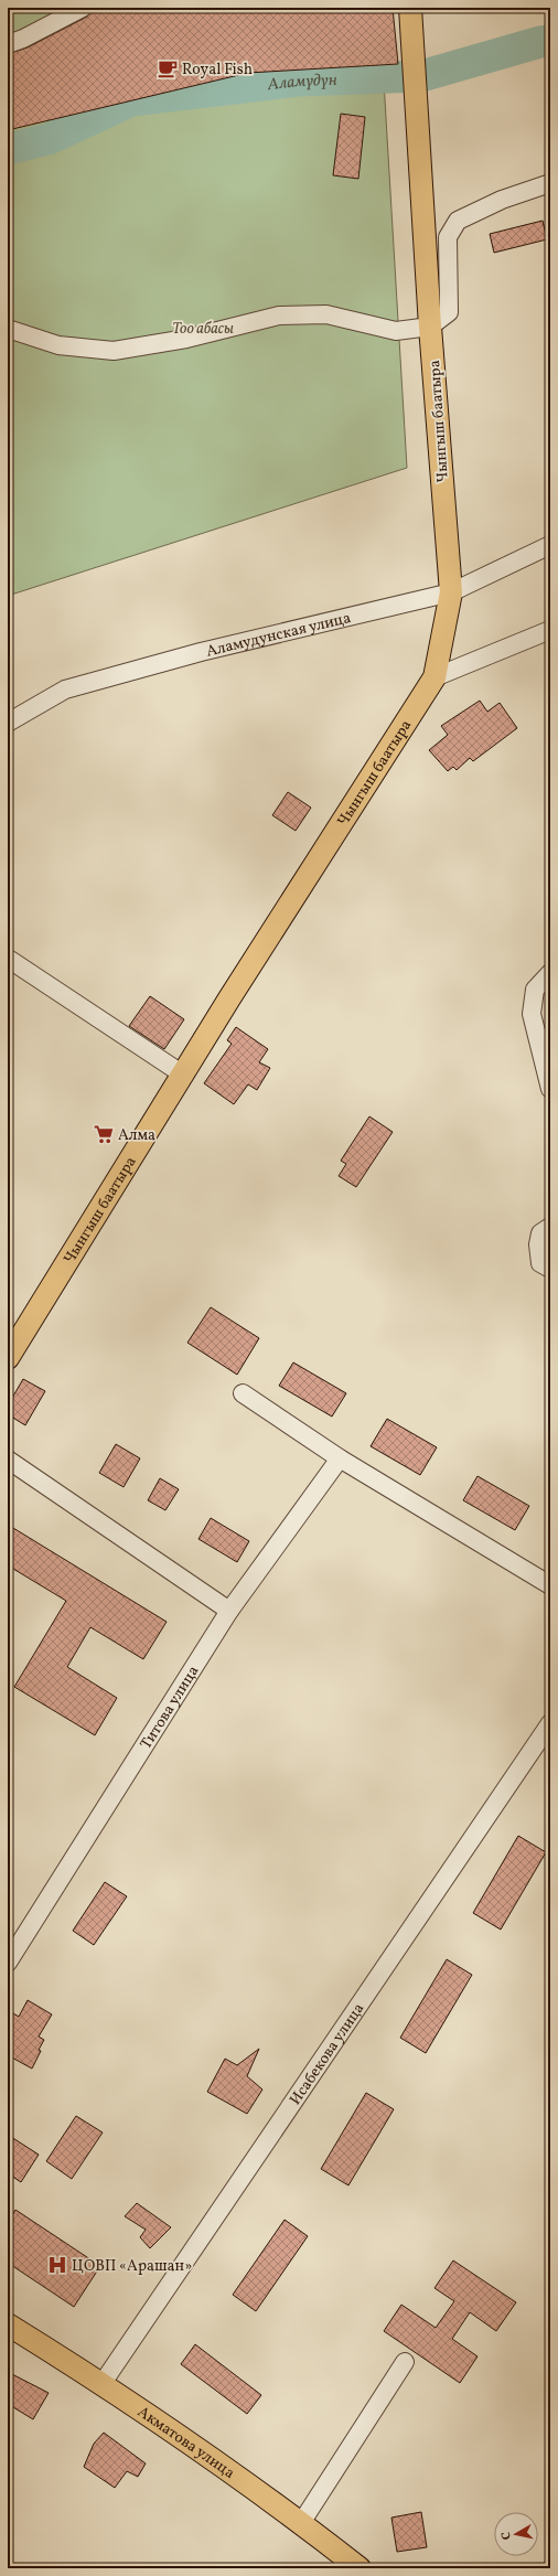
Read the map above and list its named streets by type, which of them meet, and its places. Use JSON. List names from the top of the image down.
{
  "streets": {
    "main road": ["Чынгыш баатыра", "Акматова улица"],
    "street": ["Аламудунская улица", "Титова улица", "Исабекова улица"]
  },
  "crossings": [
    ["Чынгыш баатыра", "Аламудунская улица"],
    ["Исабекова улица", "Акматова улица"]
  ],
  "water": ["Аламүдүн"],
  "parks": ["Тоо абасы"],
  "places": {
    "cafe": ["Royal Fish"],
    "supermarket": ["Алма"],
    "hospital": ["ЦОВП «Арашан»"]
  },
  "north": "left"
}
